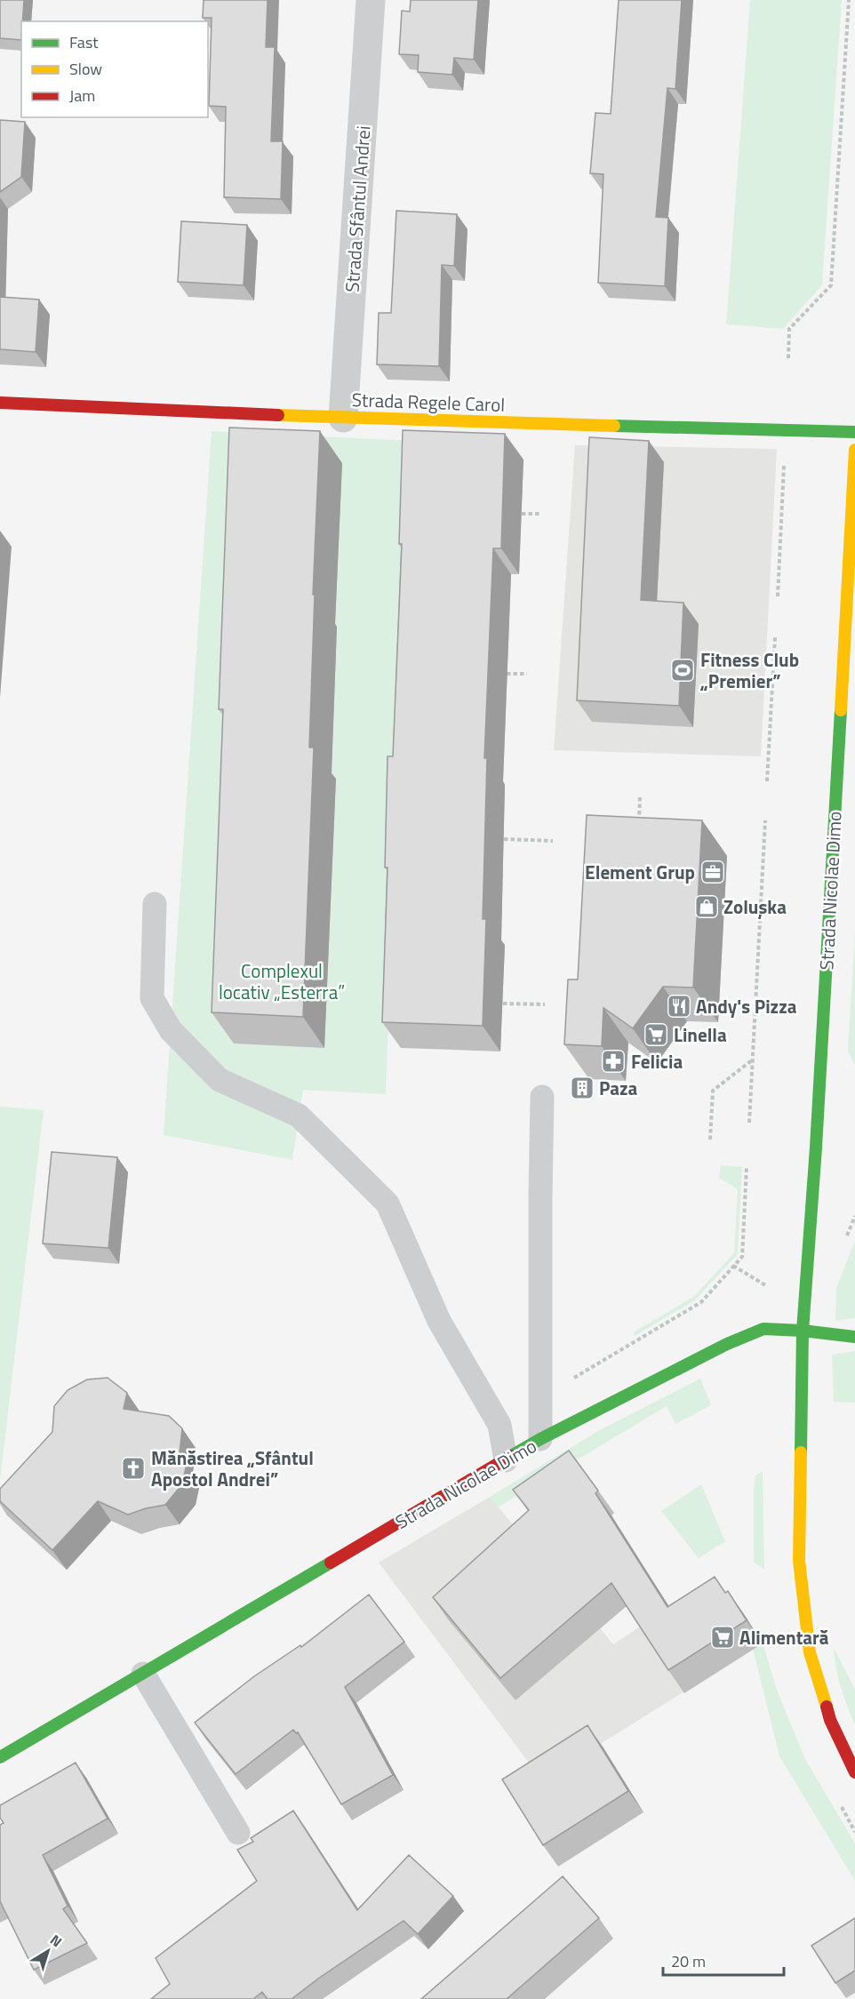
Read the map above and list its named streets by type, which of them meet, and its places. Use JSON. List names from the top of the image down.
{
  "streets": {
    "street": ["Strada Sfântul Andrei", "Strada Regele Carol", "Strada Nicolae Dimo"]
  },
  "crossings": [
    ["Strada Sfântul Andrei", "Strada Regele Carol"]
  ],
  "parks": ["Complexul locativ „Esterra”"],
  "places": {
    "sports": ["Fitness Club „Premier”"],
    "office": ["Element Grup"],
    "shop": ["Zolușka"],
    "restaurant": ["Andy's Pizza"],
    "supermarket": ["Linella", "Alimentară"],
    "pharmacy": ["Felicia"],
    "building": ["Paza"],
    "church": ["Mănăstirea „Sfântul Apostol Andrei”"]
  },
  "legend": ["Fast", "Slow", "Jam"],
  "scale_bar": "20 m",
  "north": "top right"
}
